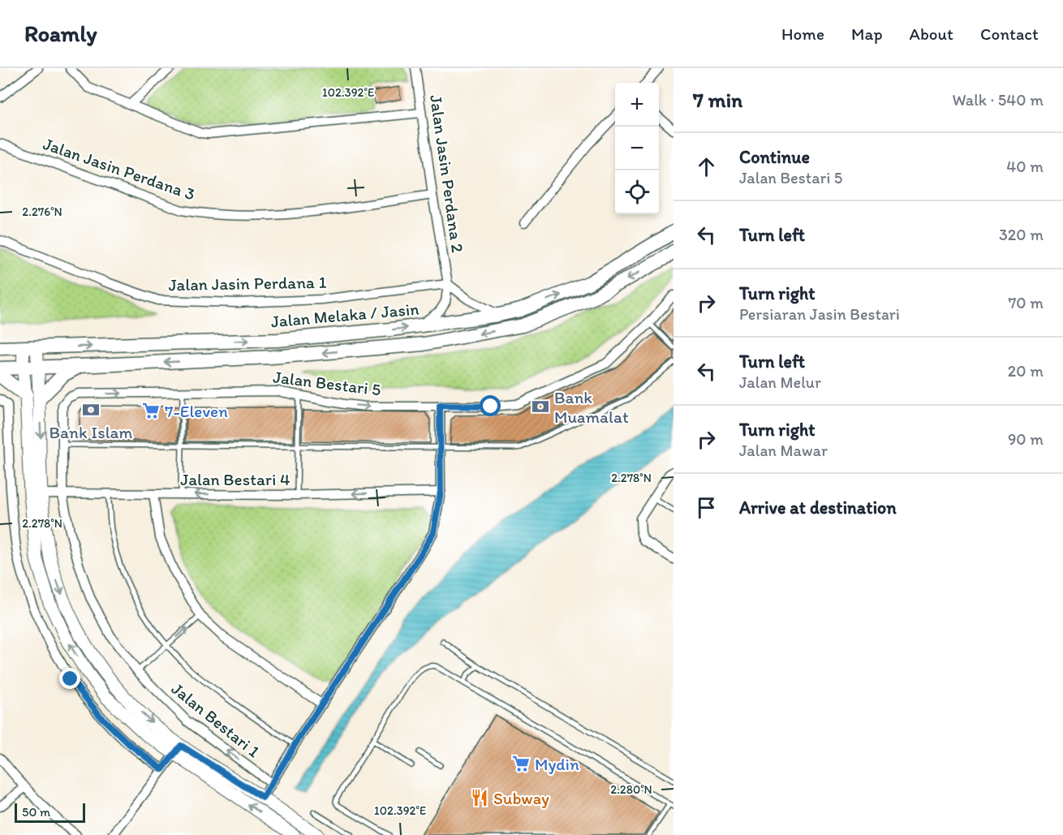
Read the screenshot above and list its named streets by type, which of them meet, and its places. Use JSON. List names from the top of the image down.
{
  "streets": {
    "main road": ["Jalan Melaka / Jasin"],
    "street": [
      "Jalan Jasin Perdana 3",
      "Jalan Jasin Perdana 2",
      "Jalan Jasin Perdana 1",
      "Jalan Bestari 5",
      "Jalan Bestari 4",
      "Jalan Bestari 1"
    ]
  },
  "crossings": [
    ["Jalan Jasin Perdana 3", "Jalan Jasin Perdana 2"],
    ["Jalan Jasin Perdana 2", "Jalan Jasin Perdana 1"],
    ["Jalan Bestari 5", "Jalan Bestari 4"],
    ["Jalan Bestari 5", "Jalan Bestari 1"],
    ["Jalan Bestari 4", "Jalan Bestari 1"]
  ],
  "one_way": ["Jalan Bestari 5", "Jalan Bestari 4"],
  "places": {
    "bank": ["Bank Muamalat", "Bank Islam"],
    "supermarket": ["7-Eleven", "Mydin"],
    "restaurant": ["Subway"]
  },
  "scale_bar": "50 m",
  "page": {
    "header": "Roamly",
    "nav": [
      "Home",
      "Map",
      "About",
      "Contact"
    ],
    "heading": ["7 min", "Walk · 540 m"],
    "map_buttons": ["+", "−"],
    "list": [
      ["Continue", "Jalan Bestari 5", "40 m"],
      ["Turn left", "320 m"],
      ["Turn right", "Persiaran Jasin Bestari", "70 m"],
      ["Turn left", "Jalan Melur", "20 m"],
      ["Turn right", "Jalan Mawar", "90 m"],
      "Arrive at destination"
    ],
    "scale": "50 m"
  },
  "coordinates": [
    "102.392°E",
    "2.276°N",
    "2.278°N",
    "2.280°N"
  ]
}
